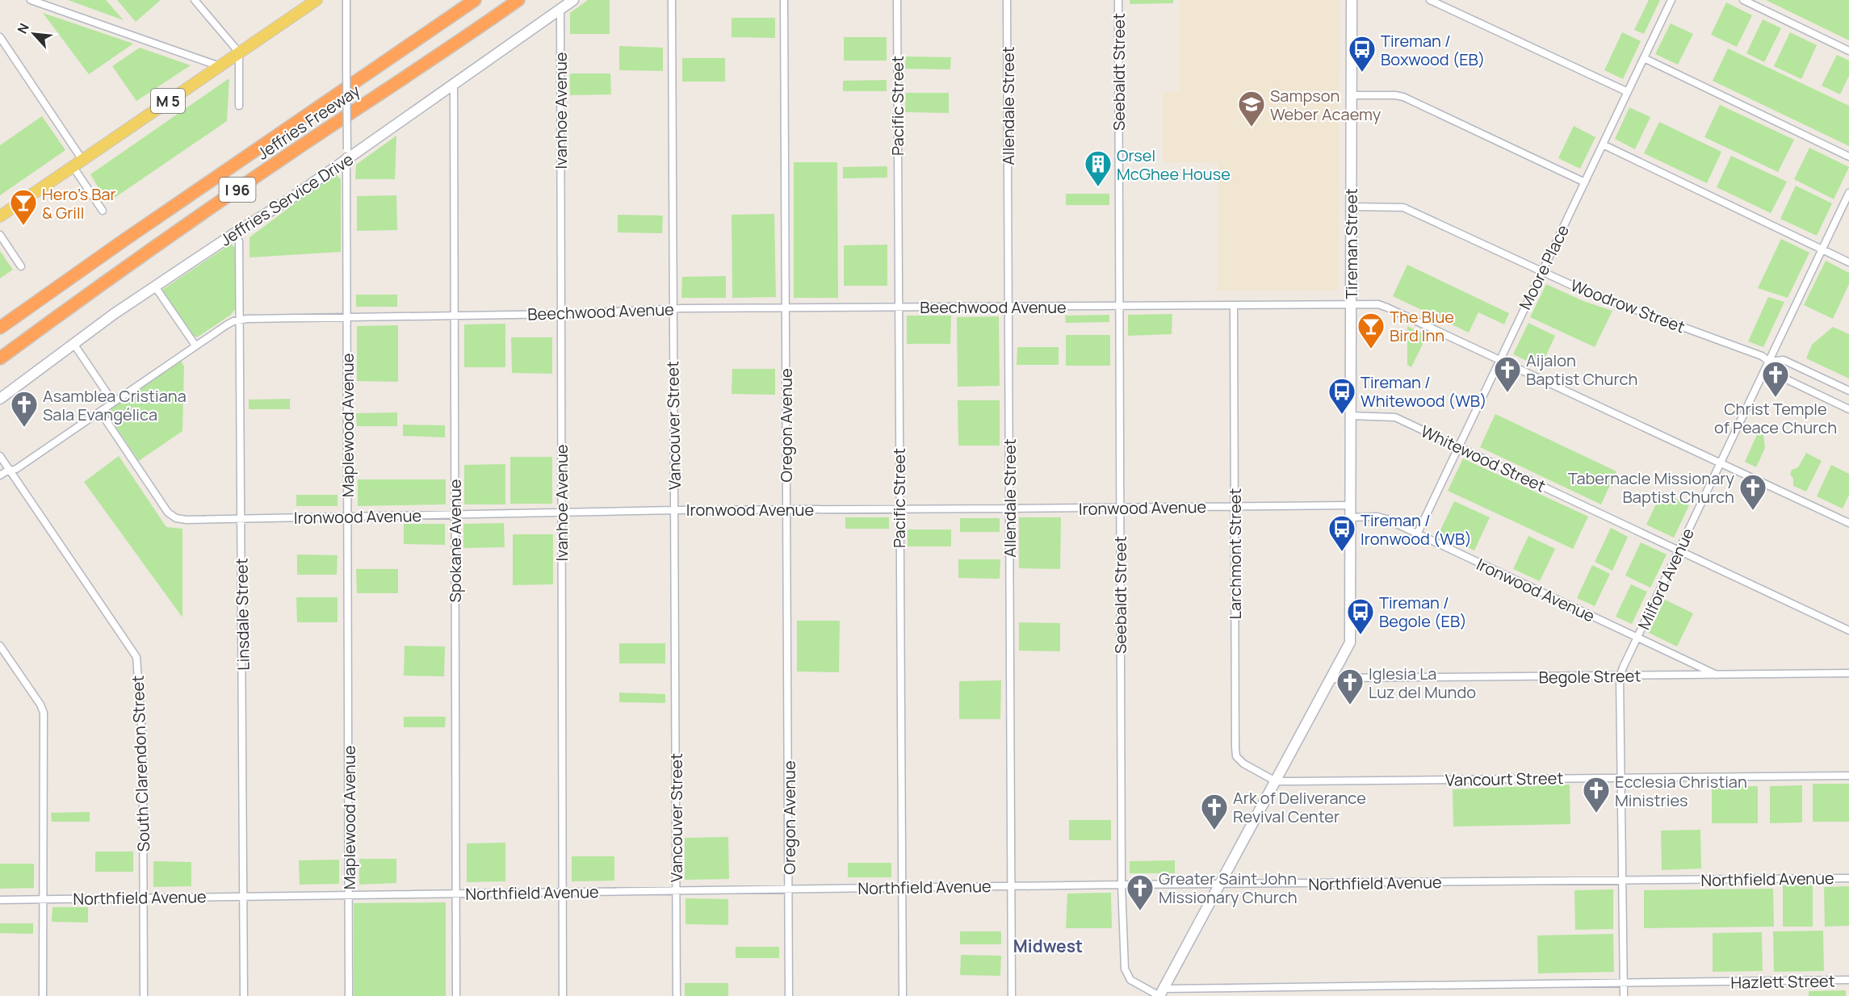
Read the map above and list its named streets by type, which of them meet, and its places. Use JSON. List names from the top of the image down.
{
  "streets": {
    "highway": ["Jeffries Freeway", "I 96"],
    "main road": ["M 5"],
    "street": [
      "Seebaldt Street",
      "Pacific Street",
      "Allendale Street",
      "Ivanhoe Avenue",
      "Jeffries Service Drive",
      "Tireman Street",
      "Moore Place",
      "Woodrow Street",
      "Beechwood Avenue",
      "Maplewood Avenue",
      "Vancouver Street",
      "Oregon Avenue",
      "Whitewood Street",
      "Ironwood Avenue",
      "Spokane Avenue",
      "Larchmont Street",
      "Milford Avenue",
      "Linsdale Street",
      "Begole Street",
      "South Clarendon Street",
      "Vancourt Street",
      "Northfield Avenue",
      "Hazlett Street"
    ]
  },
  "crossings": [
    ["Seebaldt Street", "Tireman Street"],
    ["Seebaldt Street", "Beechwood Avenue"],
    ["Seebaldt Street", "Ironwood Avenue"],
    ["Seebaldt Street", "Northfield Avenue"],
    ["Seebaldt Street", "Hazlett Street"],
    ["Pacific Street", "Beechwood Avenue"],
    ["Pacific Street", "Ironwood Avenue"],
    ["Pacific Street", "Northfield Avenue"],
    ["Allendale Street", "Beechwood Avenue"],
    ["Allendale Street", "Ironwood Avenue"],
    ["Allendale Street", "Northfield Avenue"],
    ["Ivanhoe Avenue", "Jeffries Service Drive"],
    ["Ivanhoe Avenue", "Beechwood Avenue"],
    ["Ivanhoe Avenue", "Ironwood Avenue"],
    ["Ivanhoe Avenue", "Northfield Avenue"],
    ["Jeffries Service Drive", "Maplewood Avenue"],
    ["Jeffries Service Drive", "Spokane Avenue"],
    ["Jeffries Service Drive", "Linsdale Street"],
    ["Tireman Street", "Woodrow Street"],
    ["Tireman Street", "Beechwood Avenue"],
    ["Tireman Street", "Whitewood Street"],
    ["Tireman Street", "Ironwood Avenue"],
    ["Tireman Street", "Larchmont Street"],
    ["Tireman Street", "Begole Street"],
    ["Tireman Street", "Vancourt Street"],
    ["Tireman Street", "Northfield Avenue"],
    ["Tireman Street", "Hazlett Street"],
    ["Moore Place", "Woodrow Street"],
    ["Moore Place", "Beechwood Avenue"],
    ["Moore Place", "Whitewood Street"],
    ["Moore Place", "Ironwood Avenue"],
    ["Woodrow Street", "Milford Avenue"],
    ["Beechwood Avenue", "Maplewood Avenue"],
    ["Beechwood Avenue", "Vancouver Street"],
    ["Beechwood Avenue", "Oregon Avenue"],
    ["Beechwood Avenue", "Ironwood Avenue"],
    ["Beechwood Avenue", "Spokane Avenue"],
    ["Beechwood Avenue", "Larchmont Street"],
    ["Beechwood Avenue", "Milford Avenue"],
    ["Beechwood Avenue", "Linsdale Street"],
    ["Maplewood Avenue", "Ironwood Avenue"],
    ["Maplewood Avenue", "Northfield Avenue"],
    ["Vancouver Street", "Ironwood Avenue"],
    ["Vancouver Street", "Northfield Avenue"],
    ["Oregon Avenue", "Ironwood Avenue"],
    ["Oregon Avenue", "Northfield Avenue"],
    ["Whitewood Street", "Milford Avenue"],
    ["Ironwood Avenue", "Spokane Avenue"],
    ["Ironwood Avenue", "Larchmont Street"],
    ["Ironwood Avenue", "Milford Avenue"],
    ["Ironwood Avenue", "Linsdale Street"],
    ["Ironwood Avenue", "Begole Street"],
    ["Spokane Avenue", "Northfield Avenue"],
    ["Larchmont Street", "Vancourt Street"],
    ["Milford Avenue", "Begole Street"],
    ["Milford Avenue", "Vancourt Street"],
    ["Milford Avenue", "Northfield Avenue"],
    ["Milford Avenue", "Hazlett Street"],
    ["Linsdale Street", "Northfield Avenue"],
    ["South Clarendon Street", "Northfield Avenue"]
  ],
  "districts": ["Midwest"],
  "places": {
    "bus stop": [
      "Tireman / Boxwood (EB)",
      "Tireman / Whitewood (WB)",
      "Tireman / Ironwood (WB)",
      "Tireman / Begole (EB)"
    ],
    "school or university": ["Sampson Weber Acaemy"],
    "building": ["Orsel McGhee House"],
    "bar": ["Hero's Bar & Grill", "The Blue Bird Inn"],
    "church": [
      "Aijalon Baptist Church",
      "Christ Temple of Peace Church",
      "Asamblea Cristiana Sala Evangélica",
      "Tabernacle Missionary Baptist Church",
      "Iglesia La Luz del Mundo",
      "Ecclesia Christian Ministries",
      "Ark of Deliverance Revival Center",
      "Greater Saint John Missionary Church"
    ]
  },
  "north": "top left"
}
